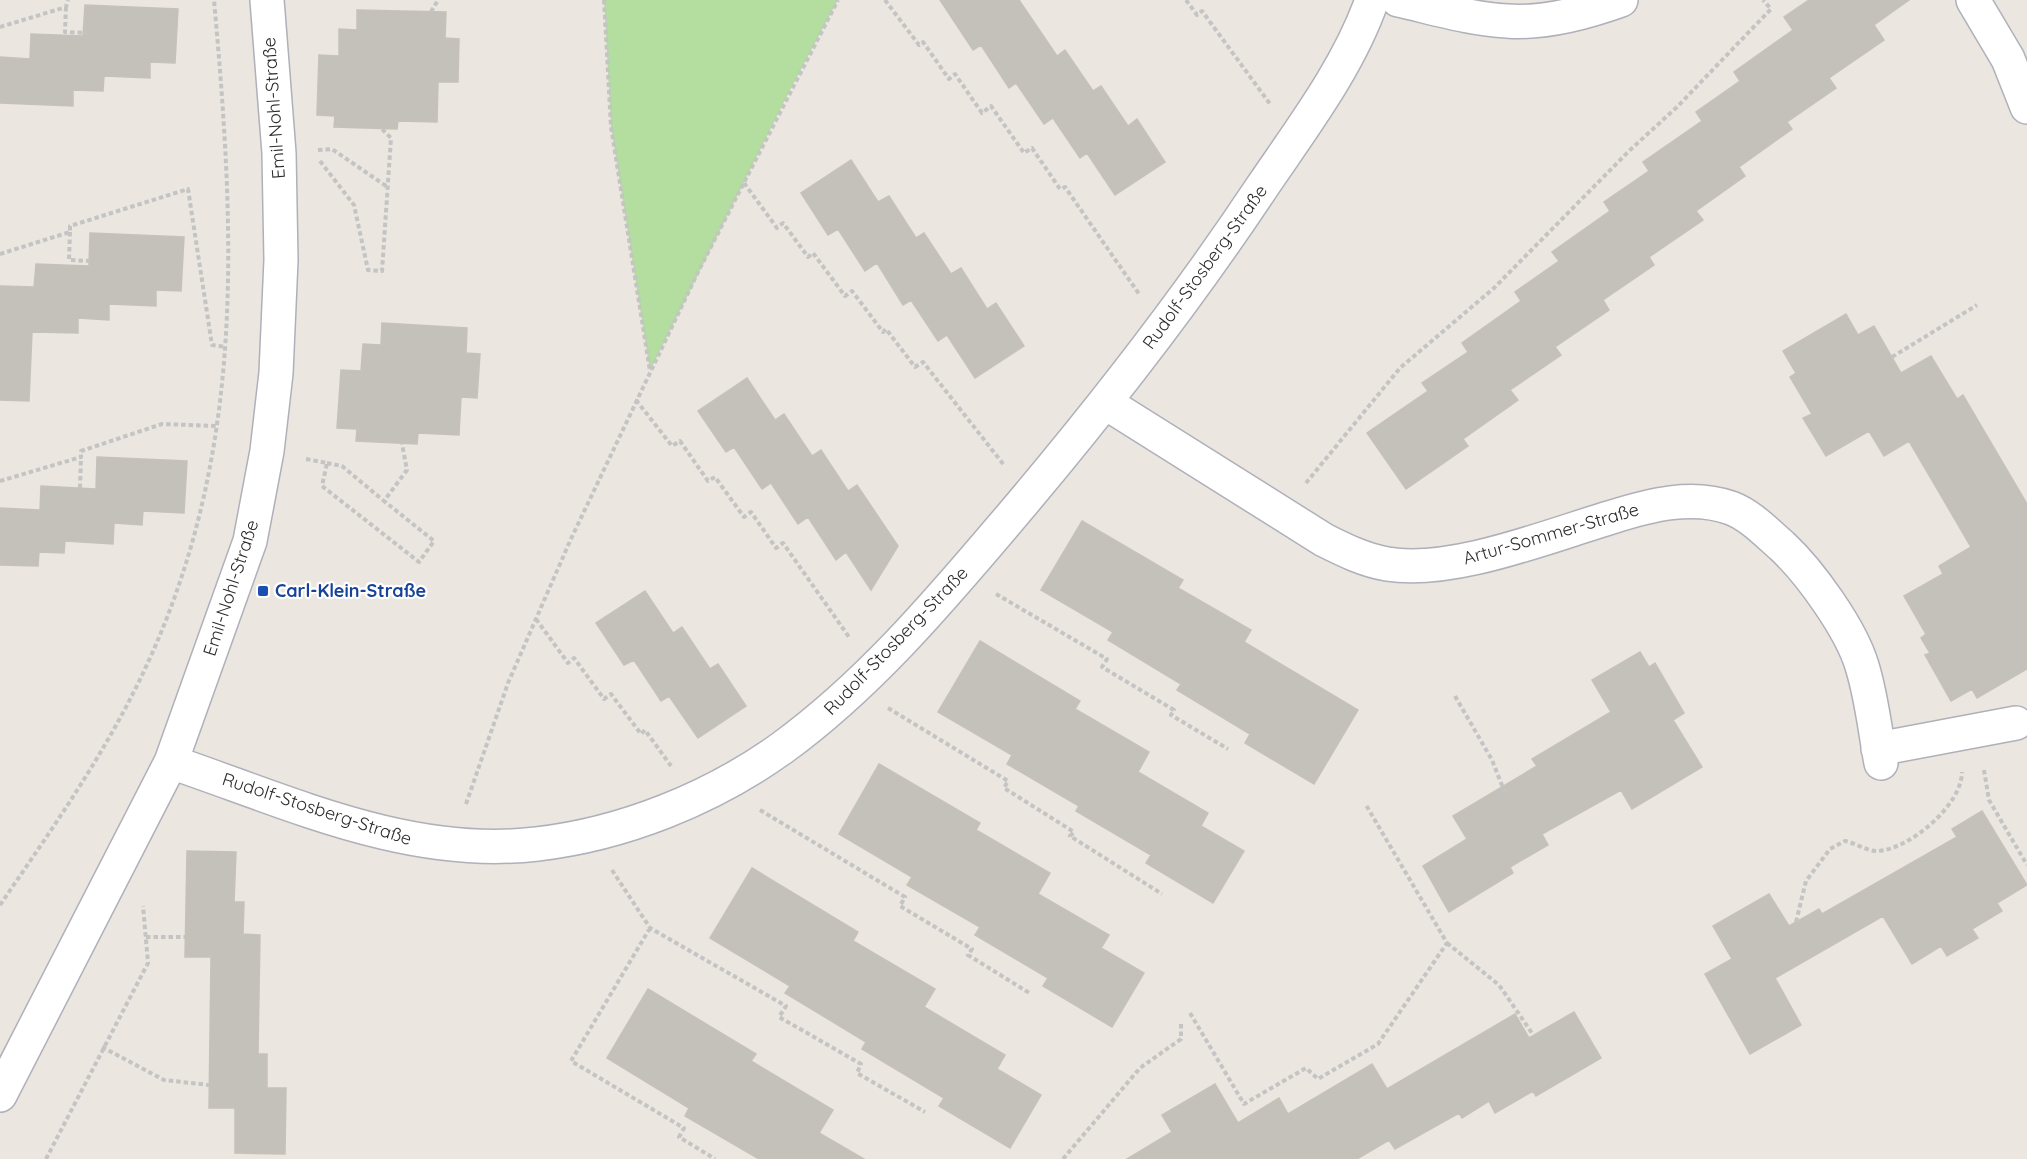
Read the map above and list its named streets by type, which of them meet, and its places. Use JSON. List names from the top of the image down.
{
  "streets": {
    "street": ["Emil-Nohl-Straße", "Rudolf-Stosberg-Straße", "Artur-Sommer-Straße"]
  },
  "crossings": [
    ["Emil-Nohl-Straße", "Rudolf-Stosberg-Straße"],
    ["Rudolf-Stosberg-Straße", "Artur-Sommer-Straße"]
  ],
  "places": {
    "transit": ["Carl-Klein-Straße"]
  }
}
